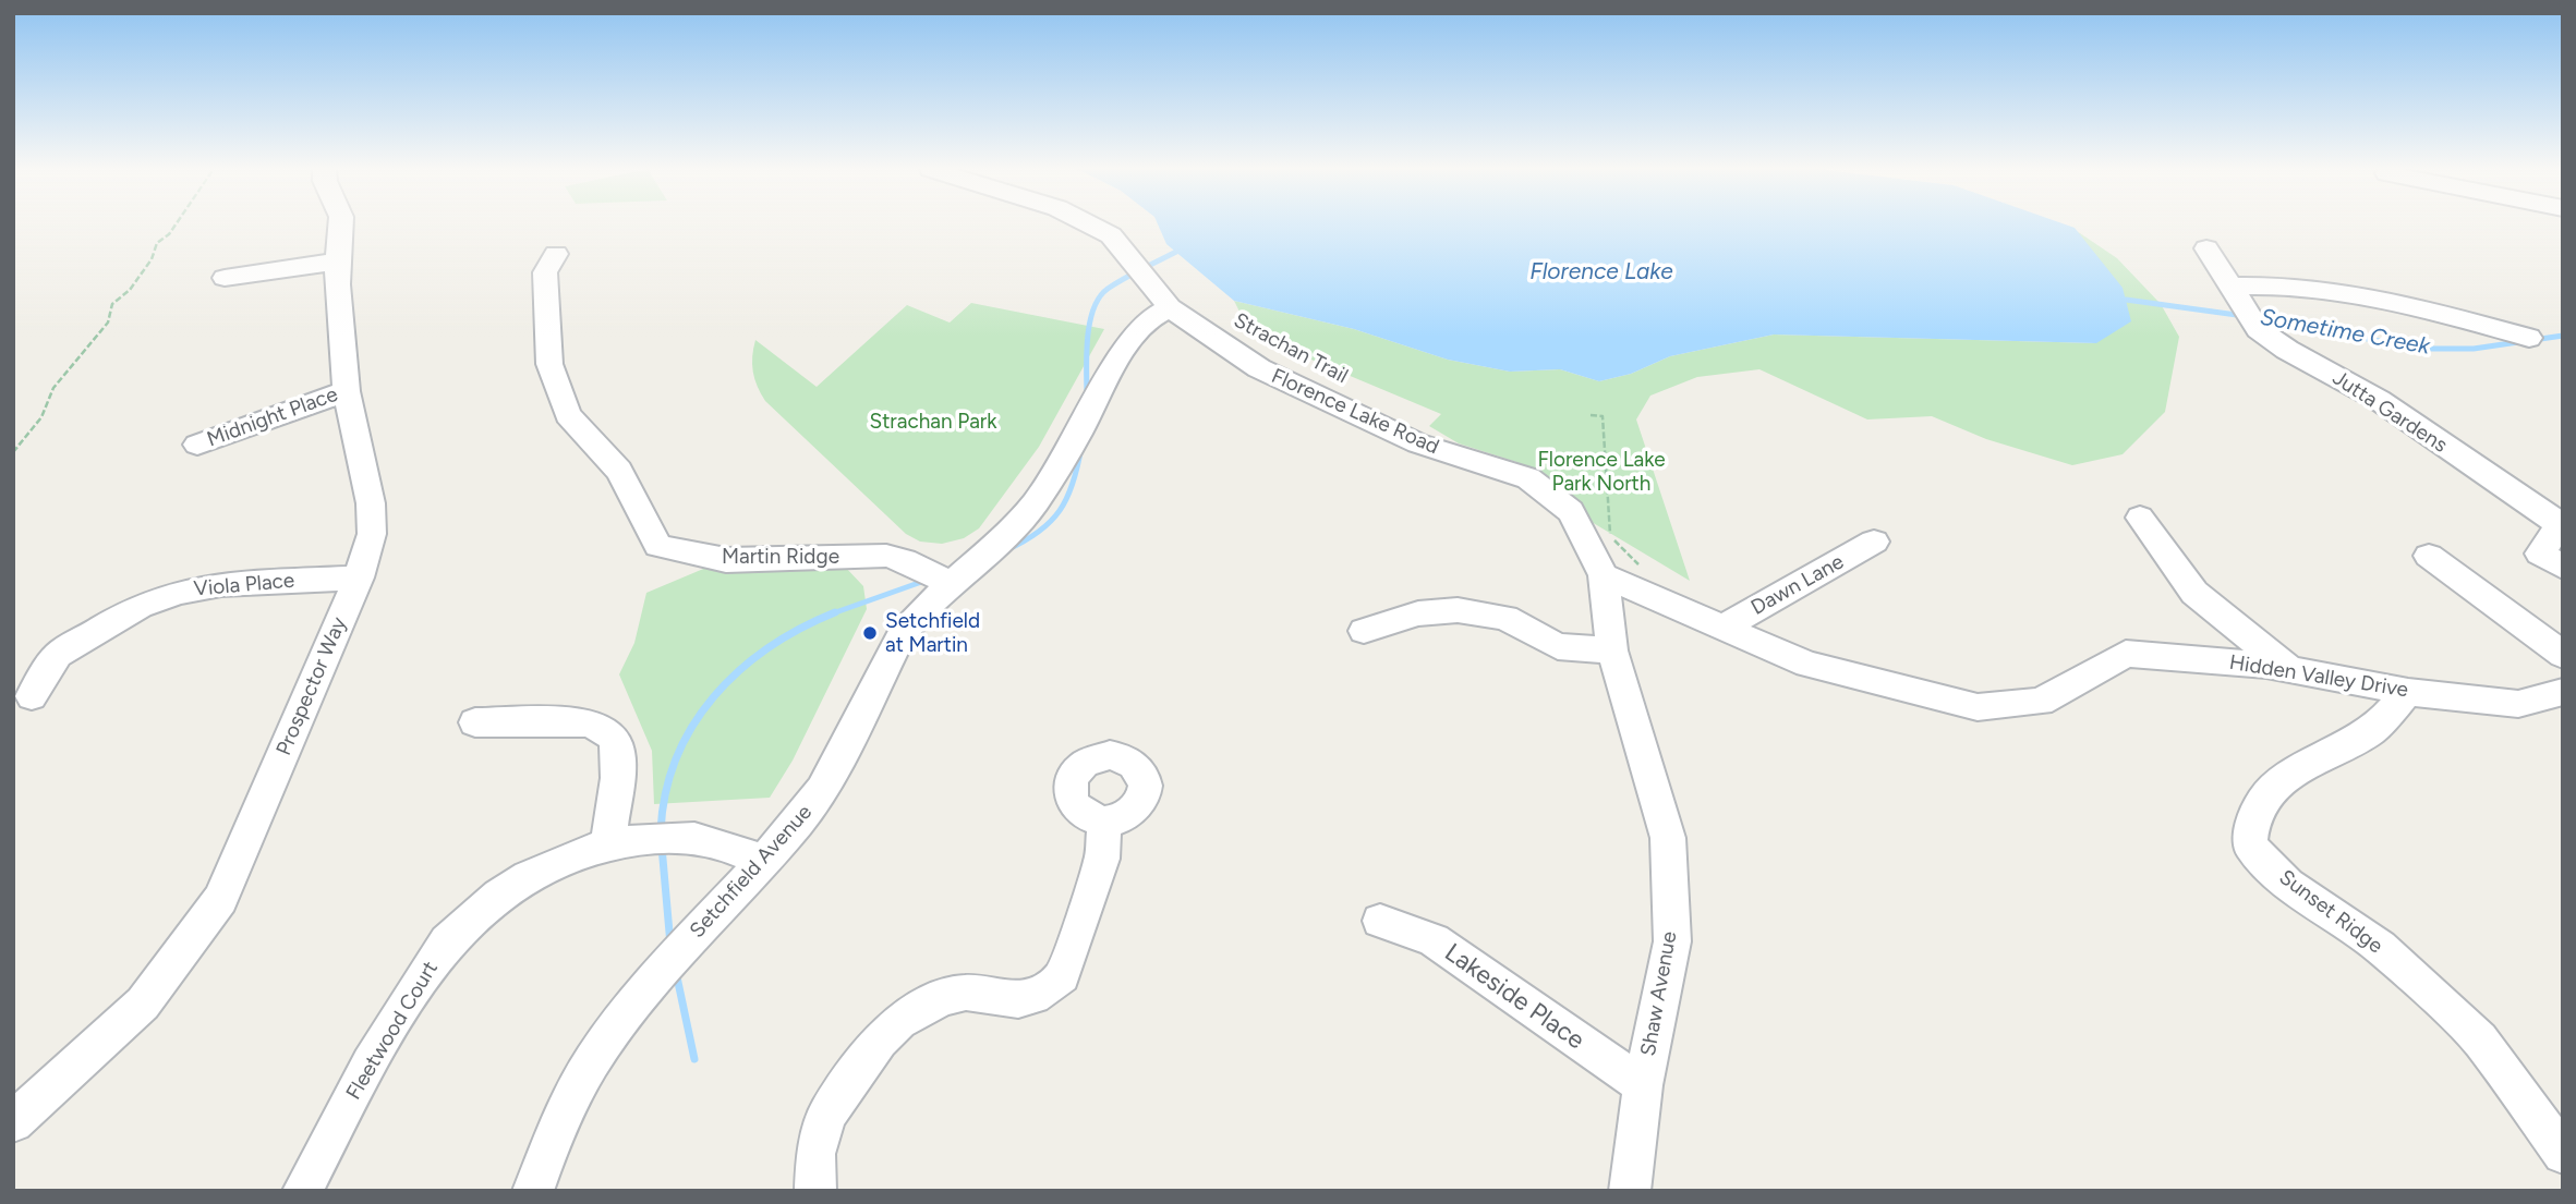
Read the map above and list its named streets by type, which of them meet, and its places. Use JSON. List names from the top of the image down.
{
  "streets": {
    "street": [
      "Florence Lake Road",
      "Jutta Gardens",
      "Midnight Place",
      "Martin Ridge",
      "Viola Place",
      "Dawn Lane",
      "Hidden Valley Drive",
      "Prospector Way",
      "Setchfield Avenue",
      "Sunset Ridge",
      "Shaw Avenue",
      "Lakeside Place",
      "Fleetwood Court"
    ]
  },
  "crossings": [
    ["Florence Lake Road", "Setchfield Avenue"],
    ["Florence Lake Road", "Shaw Avenue"],
    ["Midnight Place", "Prospector Way"],
    ["Martin Ridge", "Setchfield Avenue"],
    ["Viola Place", "Prospector Way"],
    ["Dawn Lane", "Hidden Valley Drive"],
    ["Hidden Valley Drive", "Sunset Ridge"],
    ["Setchfield Avenue", "Fleetwood Court"],
    ["Shaw Avenue", "Lakeside Place"]
  ],
  "water": ["Florence Lake", "Sometime Creek"],
  "parks": ["Strachan Park", "Florence Lake Park North"],
  "places": ["Setchfield at Martin"]
}
